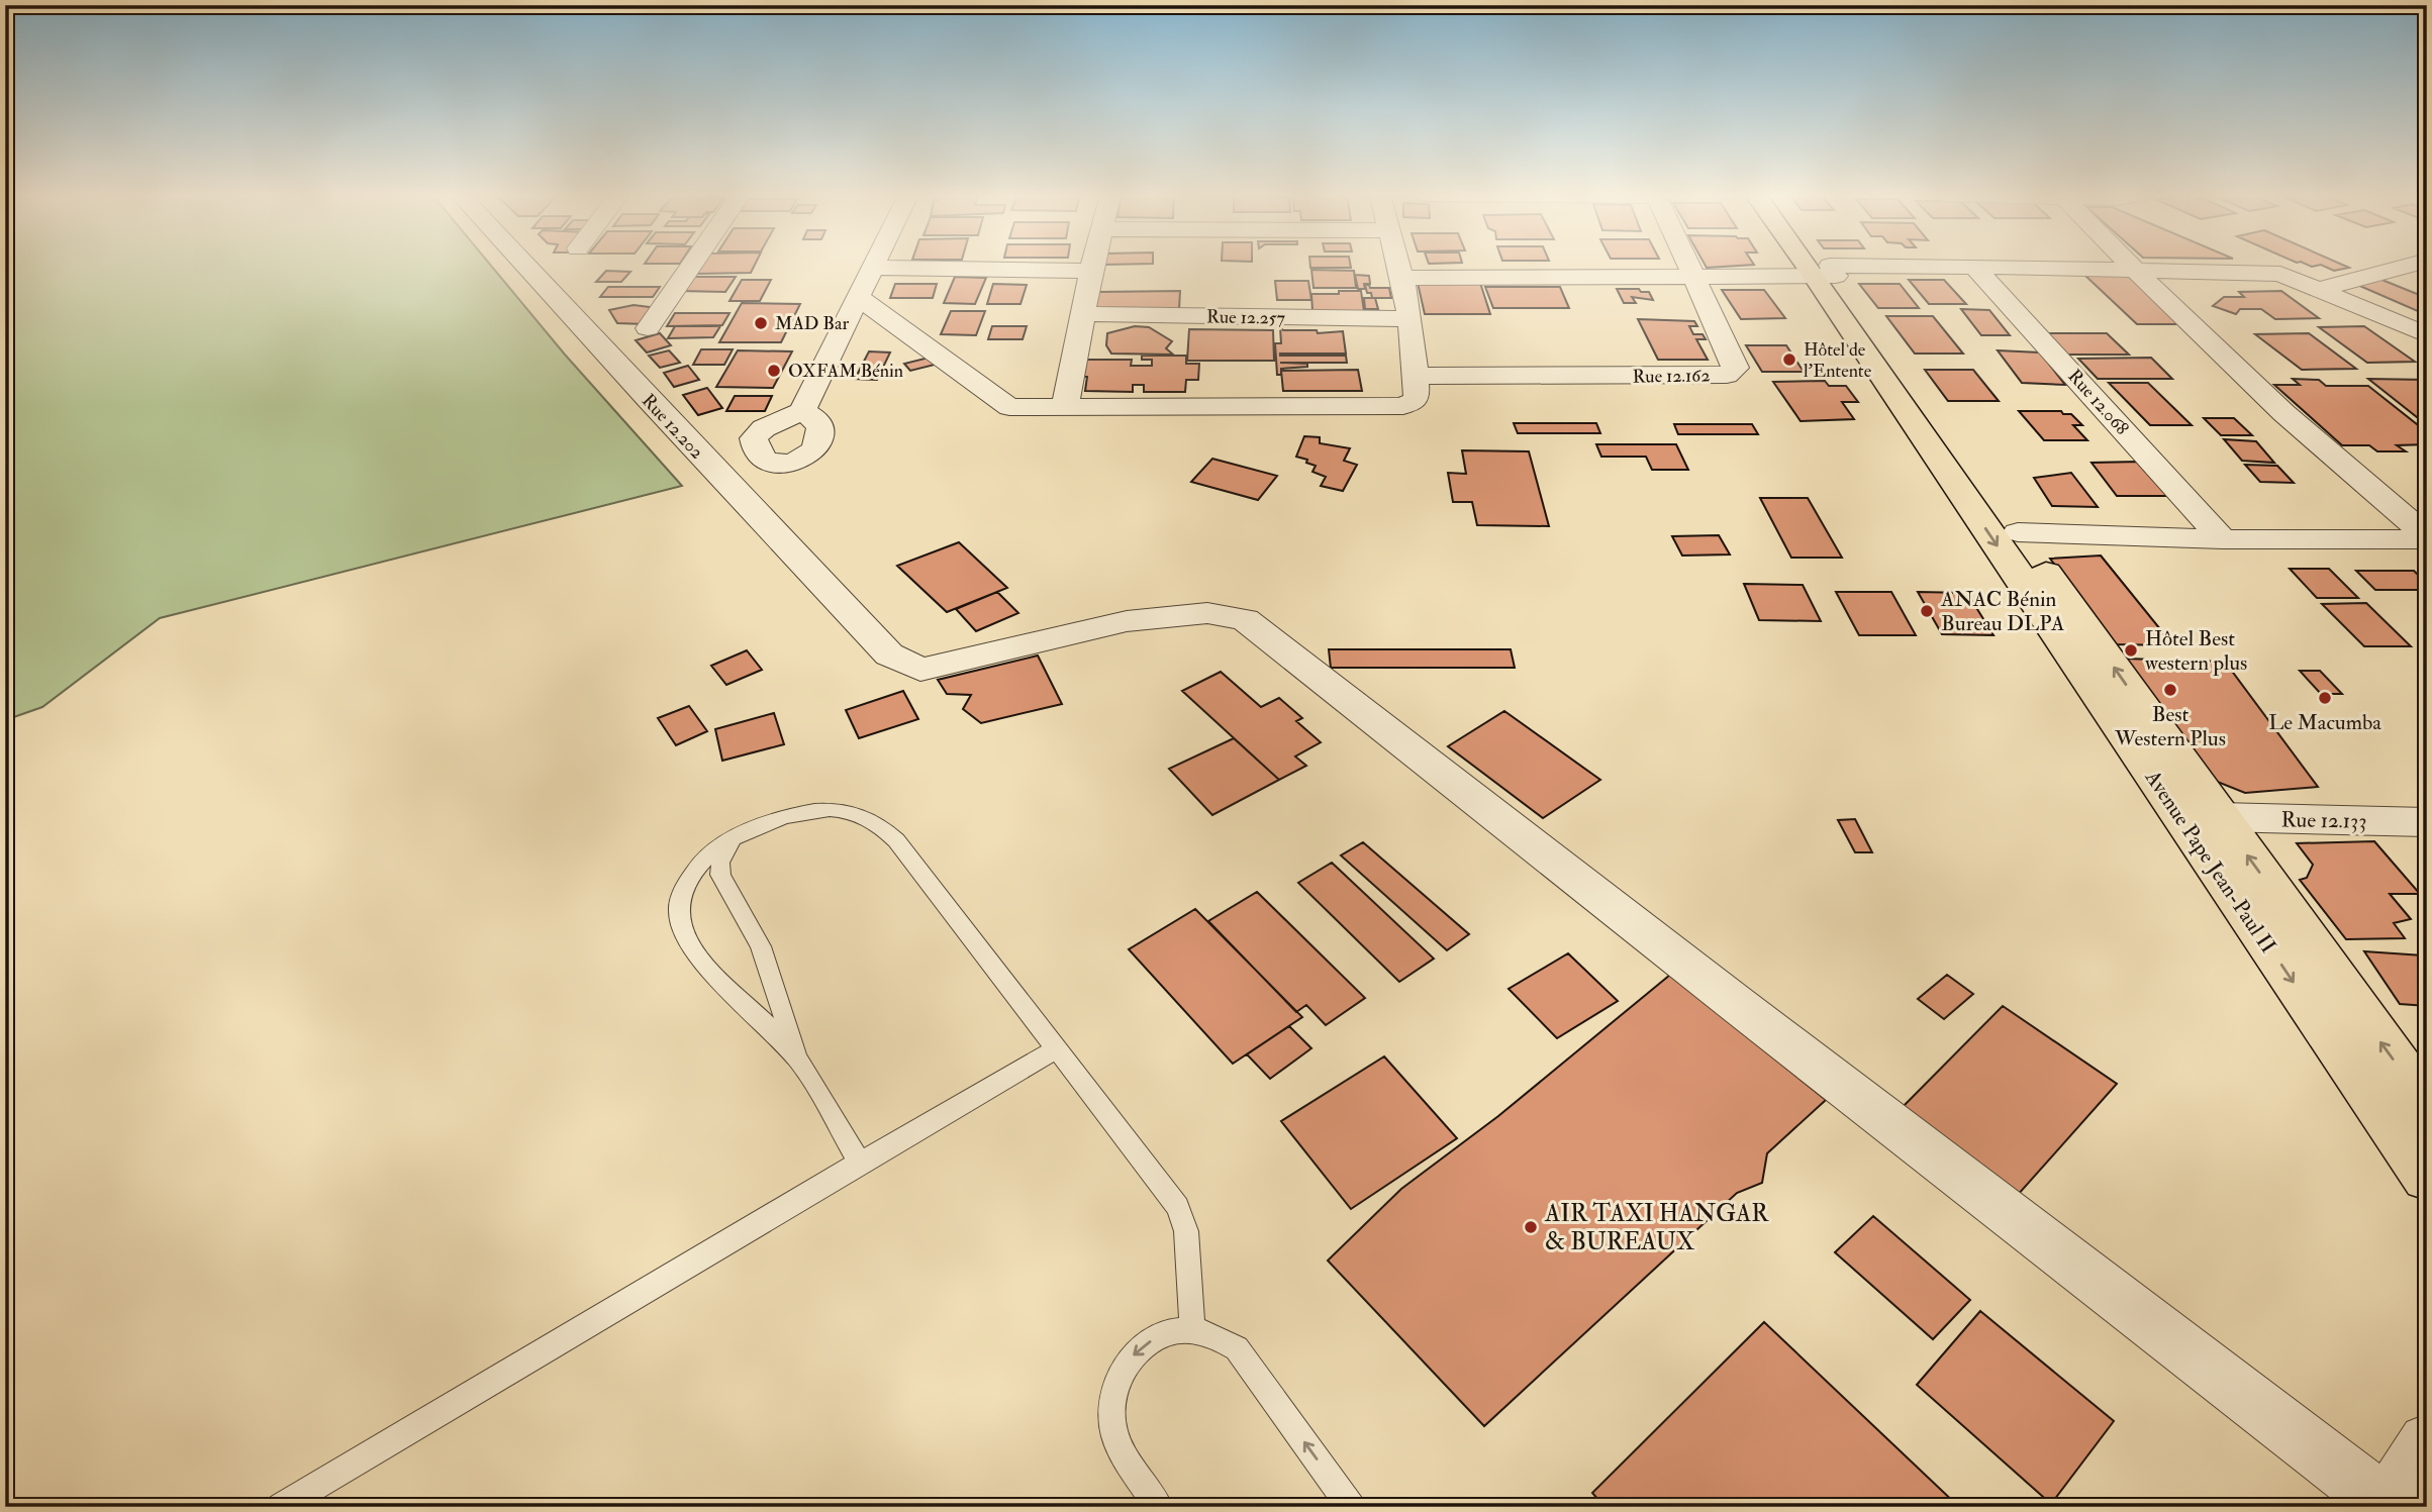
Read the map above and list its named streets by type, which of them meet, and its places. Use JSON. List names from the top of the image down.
{
  "streets": {
    "main road": ["Avenue Pape Jean-Paul II"],
    "street": [
      "Rue 12.257",
      "Rue 12.162",
      "Rue 12.068",
      "Rue 12.202",
      "Rue 12.133"
    ]
  },
  "crossings": [
    ["Rue 12.133", "Avenue Pape Jean-Paul II"]
  ],
  "places": [
    "MAD Bar",
    "Hôtel de l'Entente",
    "OXFAM Bénin",
    "ANAC Bénin Bureau DLPA",
    "Hôtel Best western plus",
    "Best Western Plus",
    "Le Macumba",
    "AIR TAXI HANGAR & BUREAUX"
  ]
}
